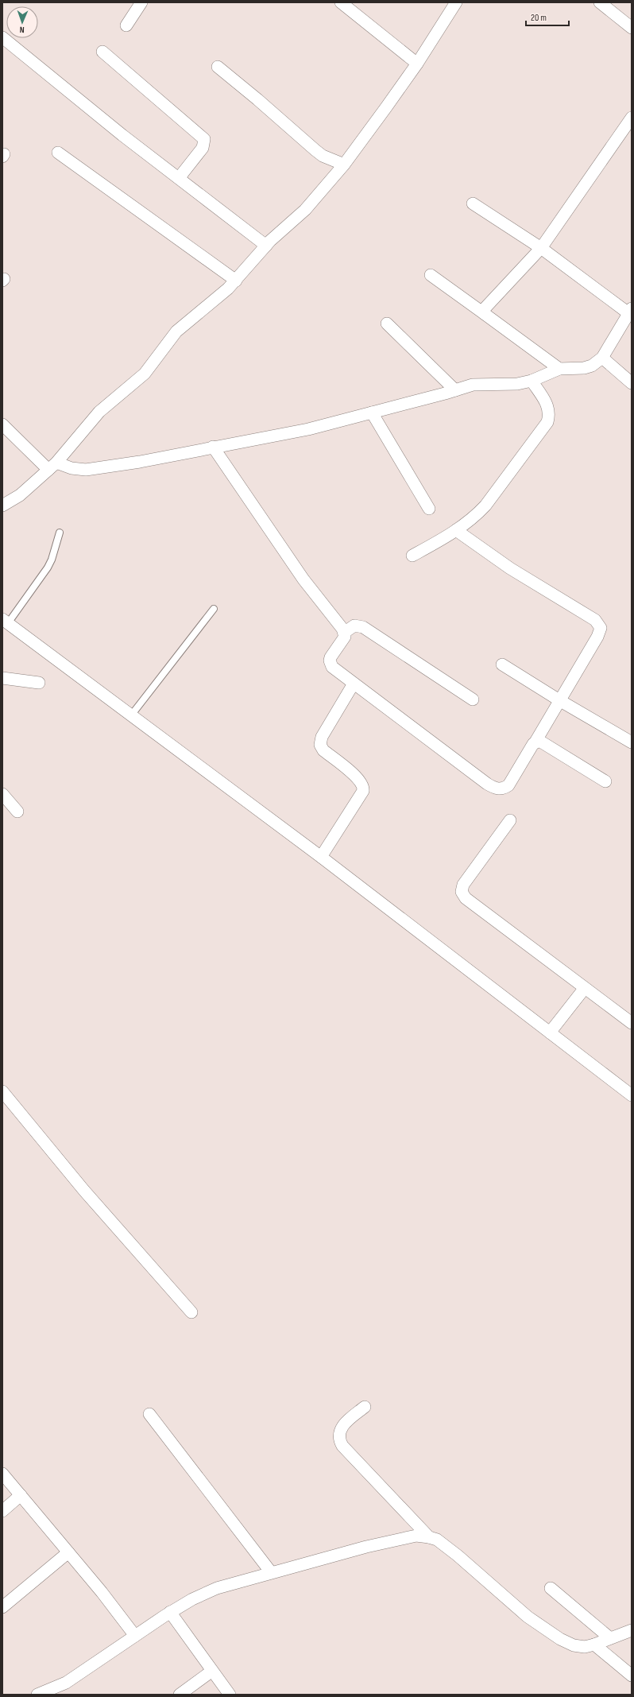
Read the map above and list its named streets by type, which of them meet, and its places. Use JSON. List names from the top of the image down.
{
  "scale_bar": "20 m",
  "north": "bottom"
}
